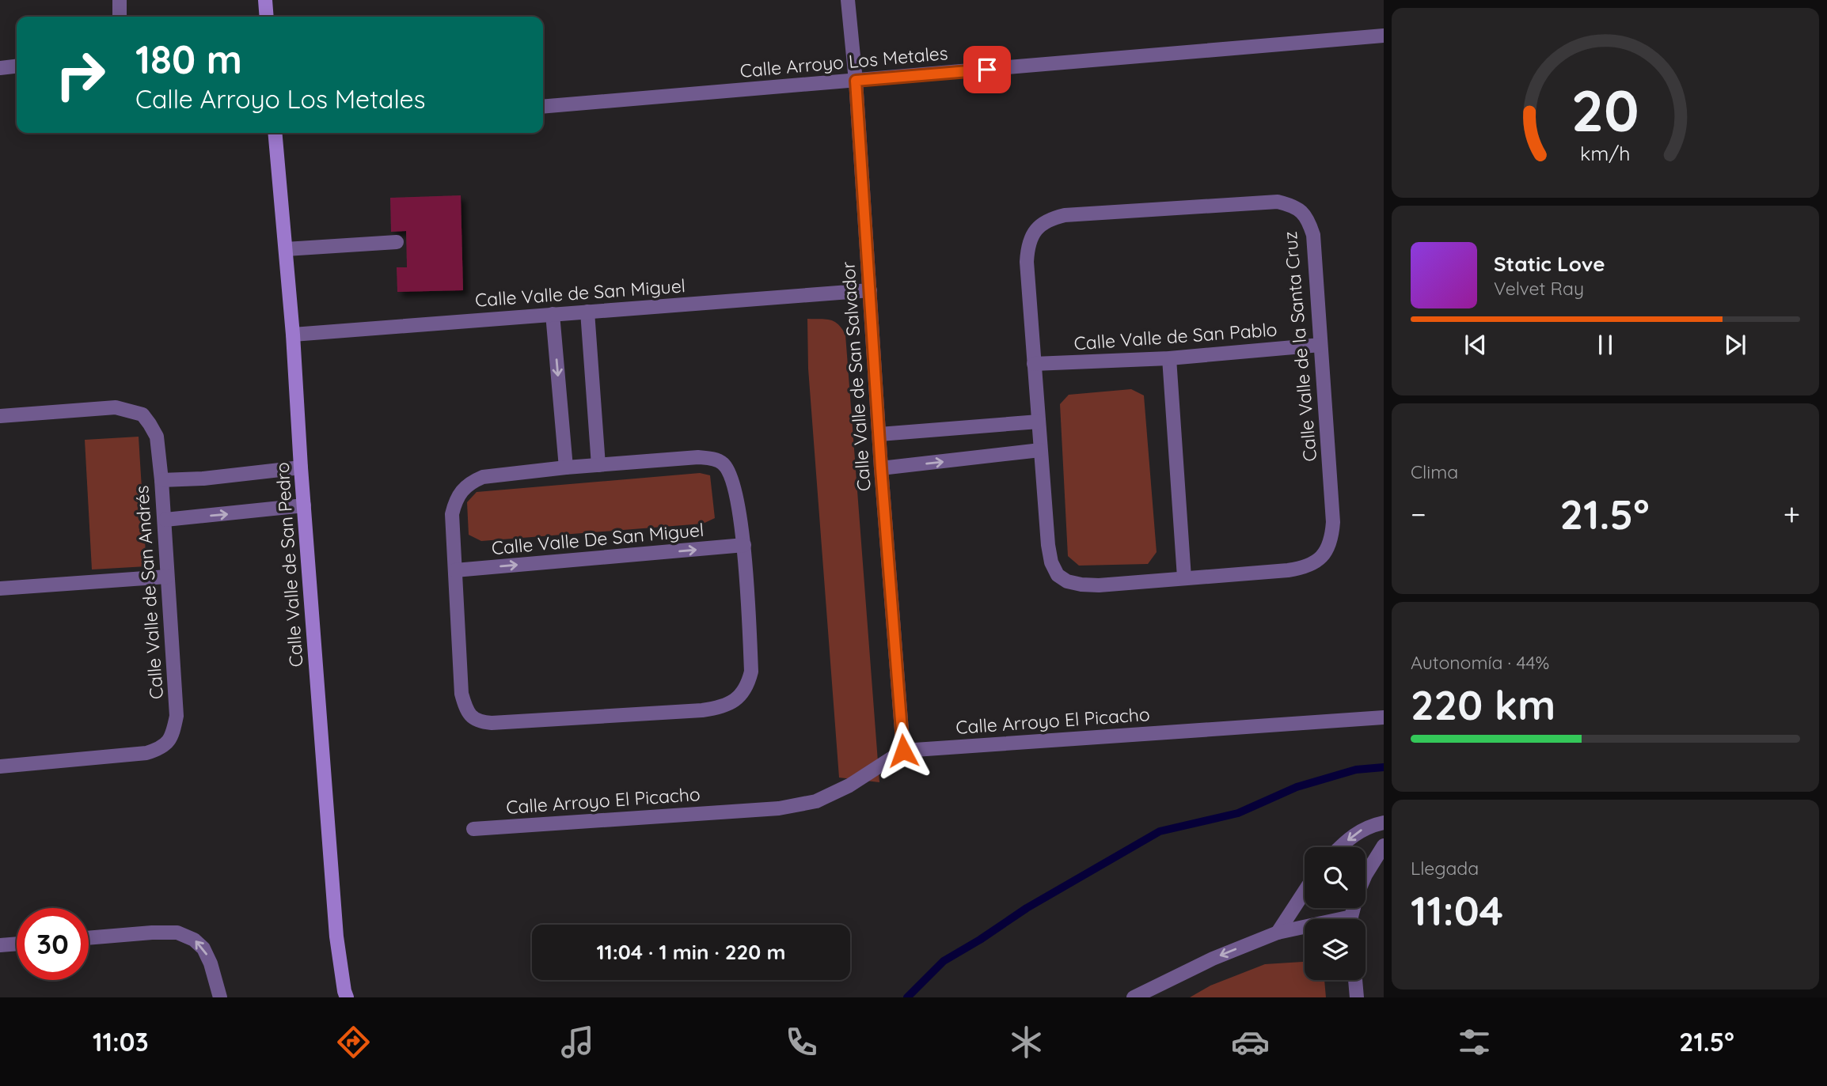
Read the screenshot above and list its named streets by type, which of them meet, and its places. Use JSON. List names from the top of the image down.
{
  "streets": {
    "street": [
      "Calle Arroyo Los Metales",
      "Calle Valle de San Miguel",
      "Calle Valle de San Pablo",
      "Calle Valle de la Santa Cruz",
      "Calle Valle de San Salvador",
      "Calle Valle De San Miguel",
      "Calle Valle de San Pedro",
      "Calle Valle de San Andrés",
      "Calle Arroyo El Picacho"
    ]
  },
  "crossings": [
    ["Calle Arroyo Los Metales", "Calle Valle de San Salvador"],
    ["Calle Valle de San Miguel", "Calle Valle de San Salvador"],
    ["Calle Valle de San Miguel", "Calle Valle de San Pedro"],
    ["Calle Valle de San Pablo", "Calle Valle de la Santa Cruz"],
    ["Calle Valle de San Salvador", "Calle Arroyo El Picacho"],
    ["Calle Valle de San Pedro", "Calle Valle de San Andrés"]
  ],
  "one_way": ["Calle Valle De San Miguel"],
  "page": {
    "turn": ["180 m", "Calle Arroyo Los Metales"],
    "song": ["Static Love", "Velvet Ray"],
    "tile": [
      "Clima",
      ["Autonomía · 44%", "220 km"],
      ["Llegada", "11:04"]
    ],
    "heat": ["−", "21.5°", "+"],
    "limit": "30",
    "trip": "11:04 · 1 min · 220 m",
    "tabs": ["11:03", "21.5°"],
    "gauge": ["20", "km/h"]
  }
}
